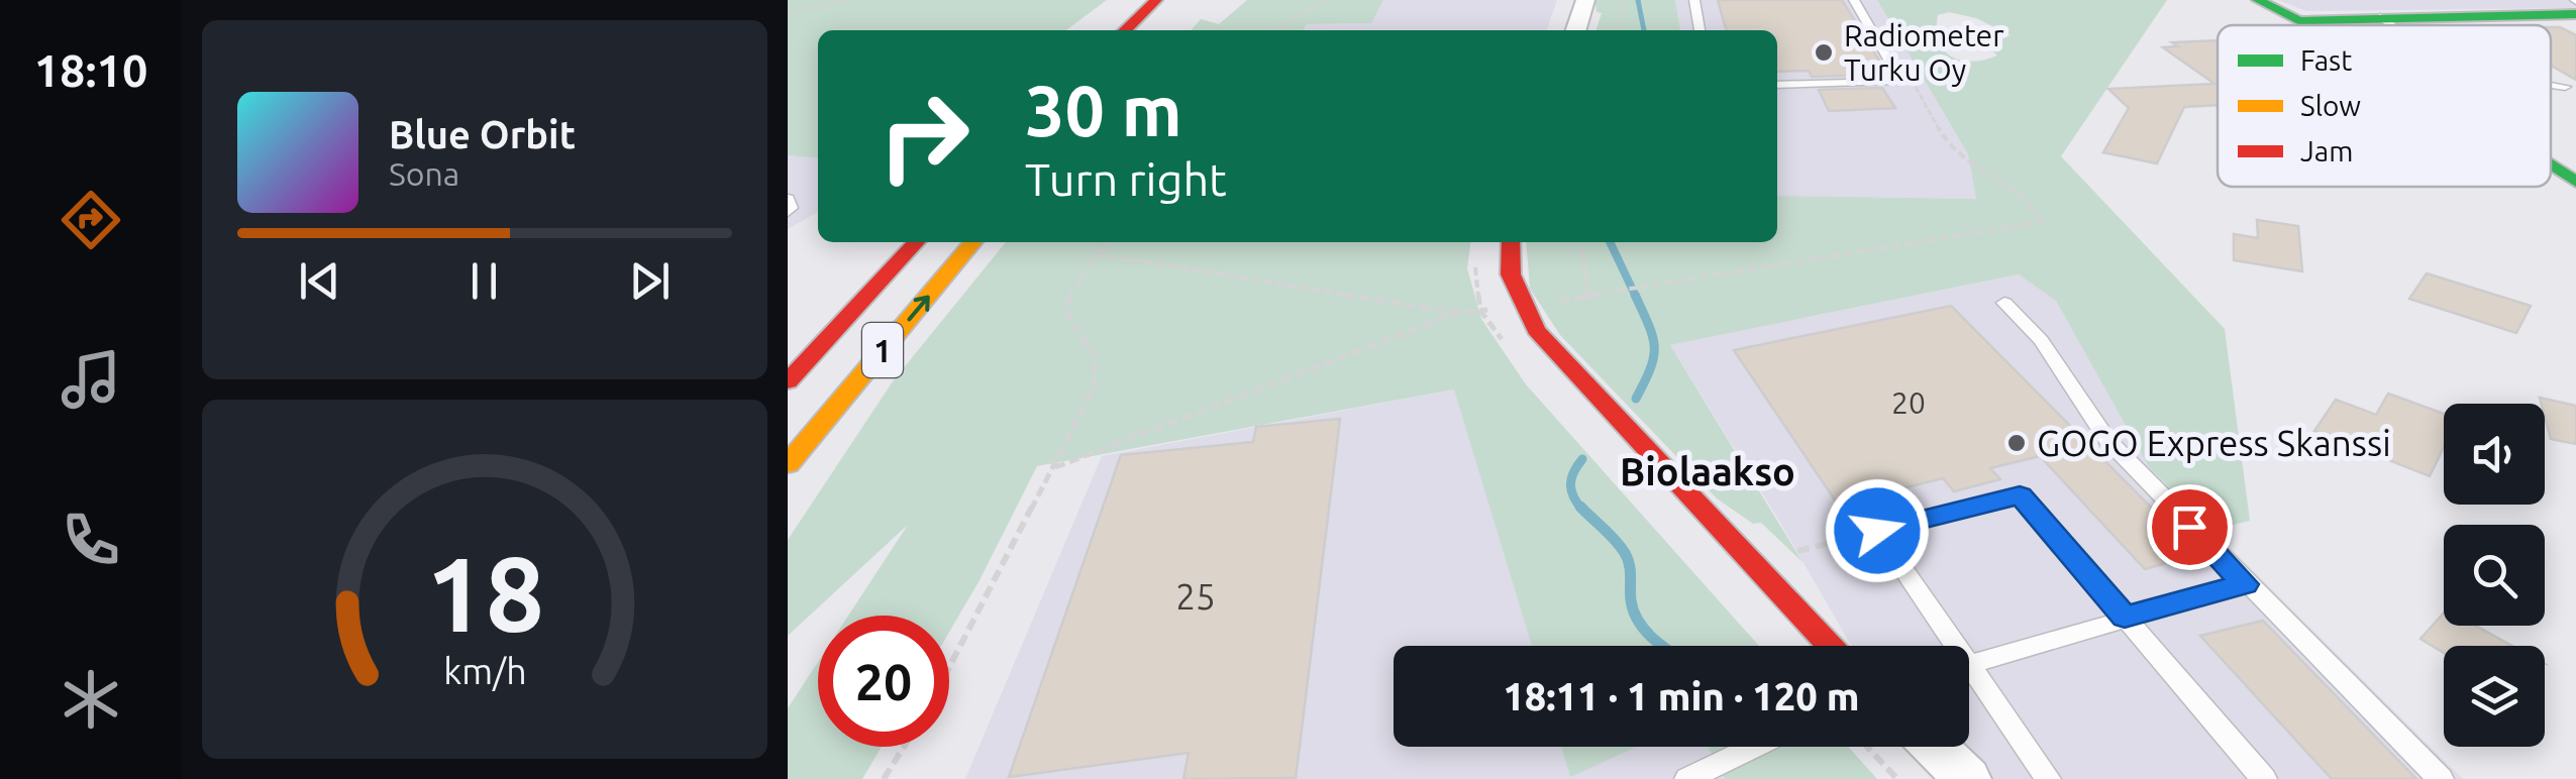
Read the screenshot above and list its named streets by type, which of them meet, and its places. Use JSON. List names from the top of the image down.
{
  "streets": {
    "main road": ["1"]
  },
  "districts": ["Biolaakso"],
  "places": ["Radiometer Turku Oy", "GOGO Express Skanssi"],
  "house_numbers": ["20", "25"],
  "legend": ["Fast", "Slow", "Jam"],
  "page": {
    "tabs": "18:10",
    "turn": ["30 m", "Turn right"],
    "song": ["Blue Orbit", "Sona"],
    "limit": "20",
    "trip": "18:11 · 1 min · 120 m",
    "gauge": ["18", "km/h"]
  }
}
